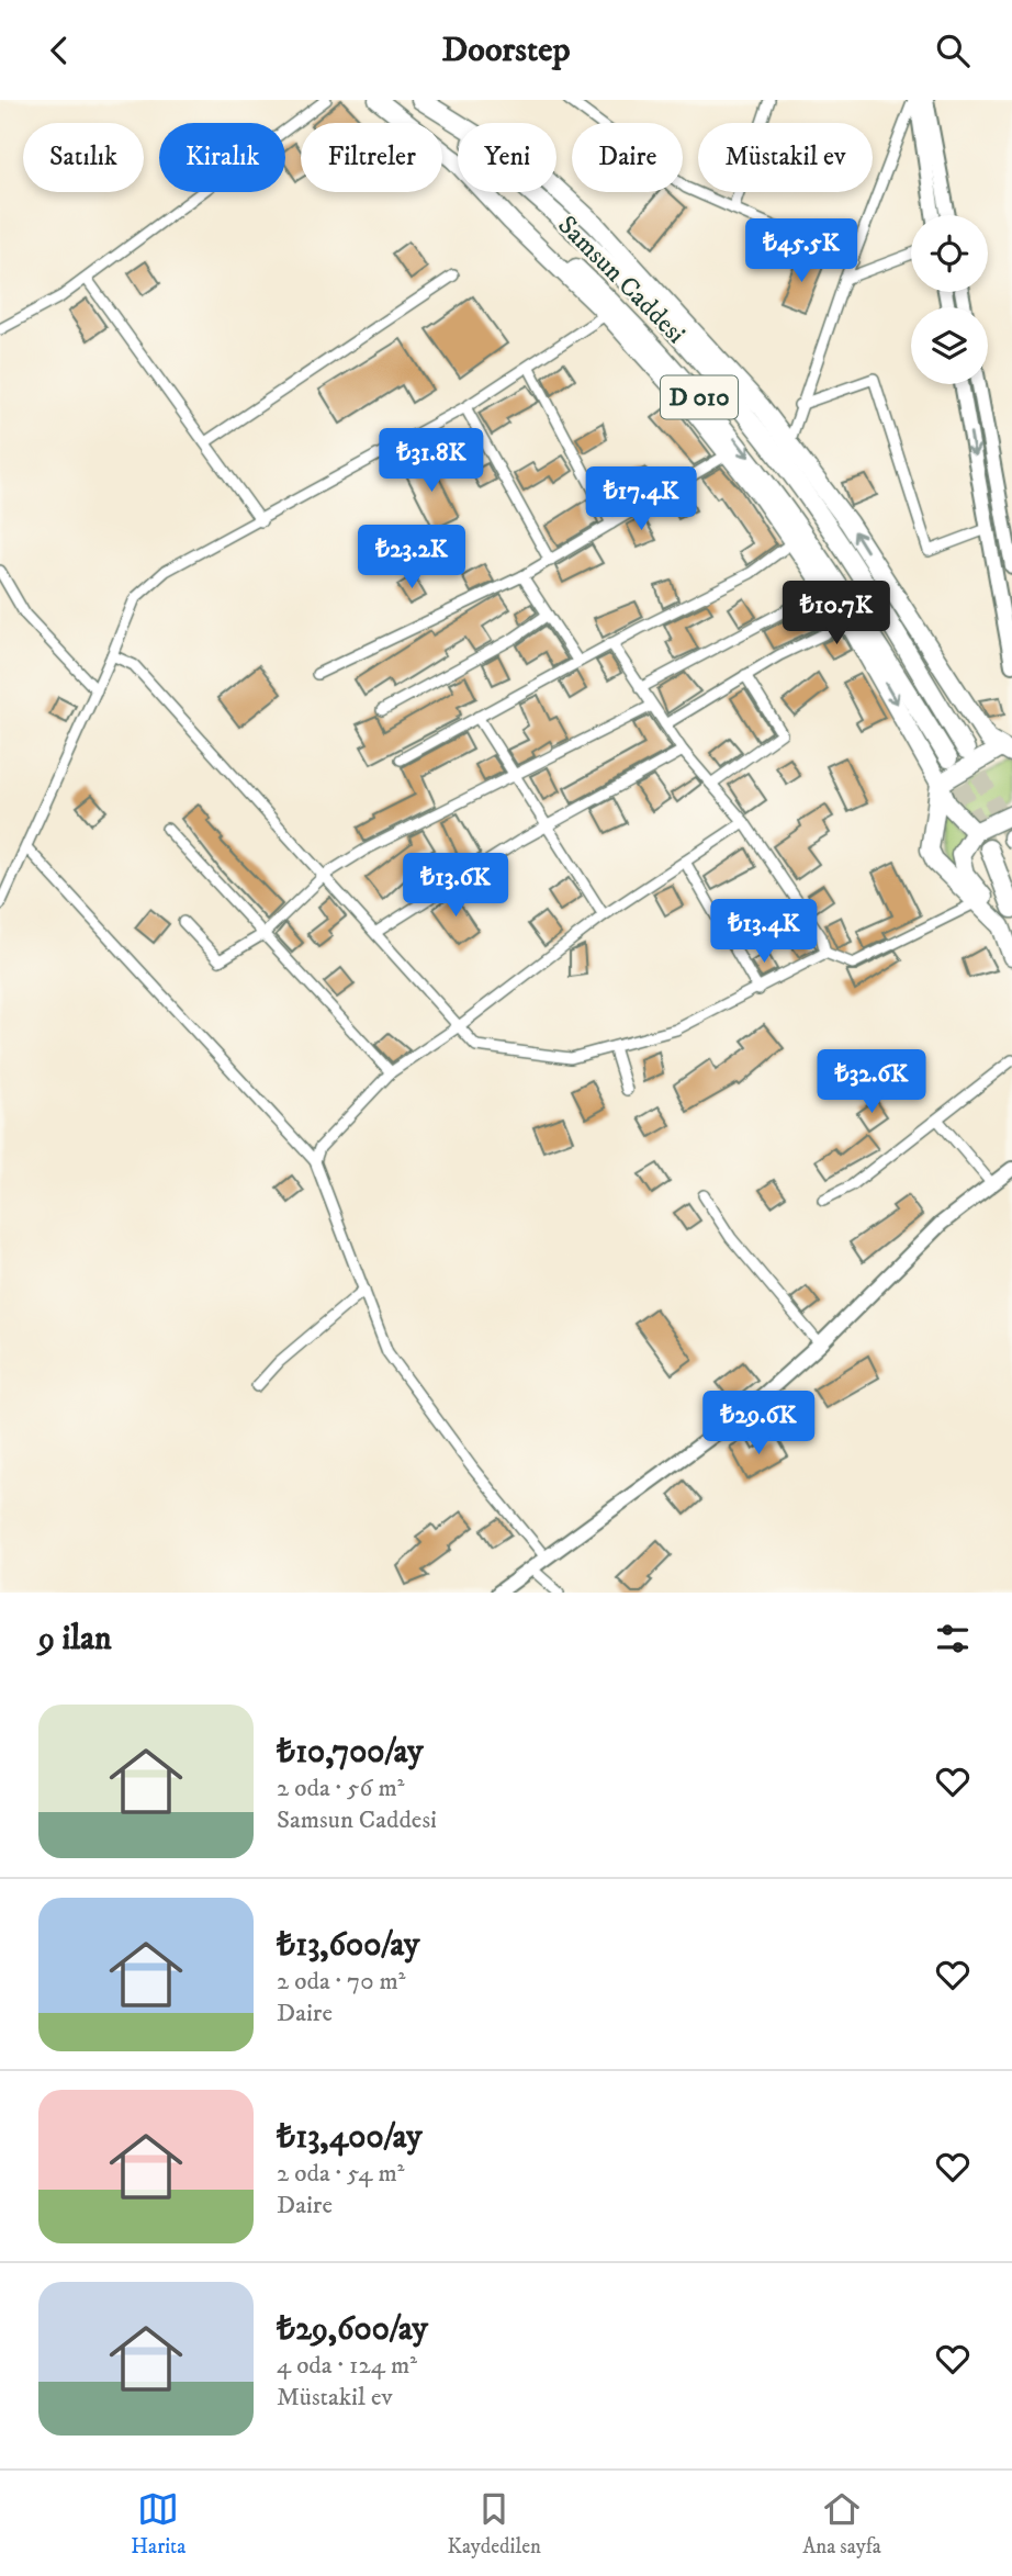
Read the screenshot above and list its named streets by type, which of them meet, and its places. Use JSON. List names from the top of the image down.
{
  "streets": {
    "highway": ["Samsun Caddesi", "D 010"]
  },
  "page": {
    "header": "Doorstep",
    "chip": [
      "Satılık",
      "Kiralık",
      "Filtreler",
      "Yeni",
      "Daire",
      "Müstakil ev"
    ],
    "price": [
      "₺45.5K",
      "₺31.8K",
      "₺17.4K",
      "₺23.2K",
      "₺10.7K",
      "₺13.6K",
      "₺13.4K",
      "₺32.6K",
      "₺29.6K"
    ],
    "heading": "9 ilan",
    "list": [
      {
        "name": "₺10,700/ay",
        "note": "2 oda · 56 m² · Samsun Caddesi"
      },
      {
        "name": "₺13,600/ay",
        "note": "2 oda · 70 m² · Daire"
      },
      {
        "name": "₺13,400/ay",
        "note": "2 oda · 54 m² · Daire"
      },
      {
        "name": "₺29,600/ay",
        "note": "4 oda · 124 m² · Müstakil ev"
      }
    ],
    "tabs": ["Harita", "Kaydedilen", "Ana sayfa"]
  }
}
